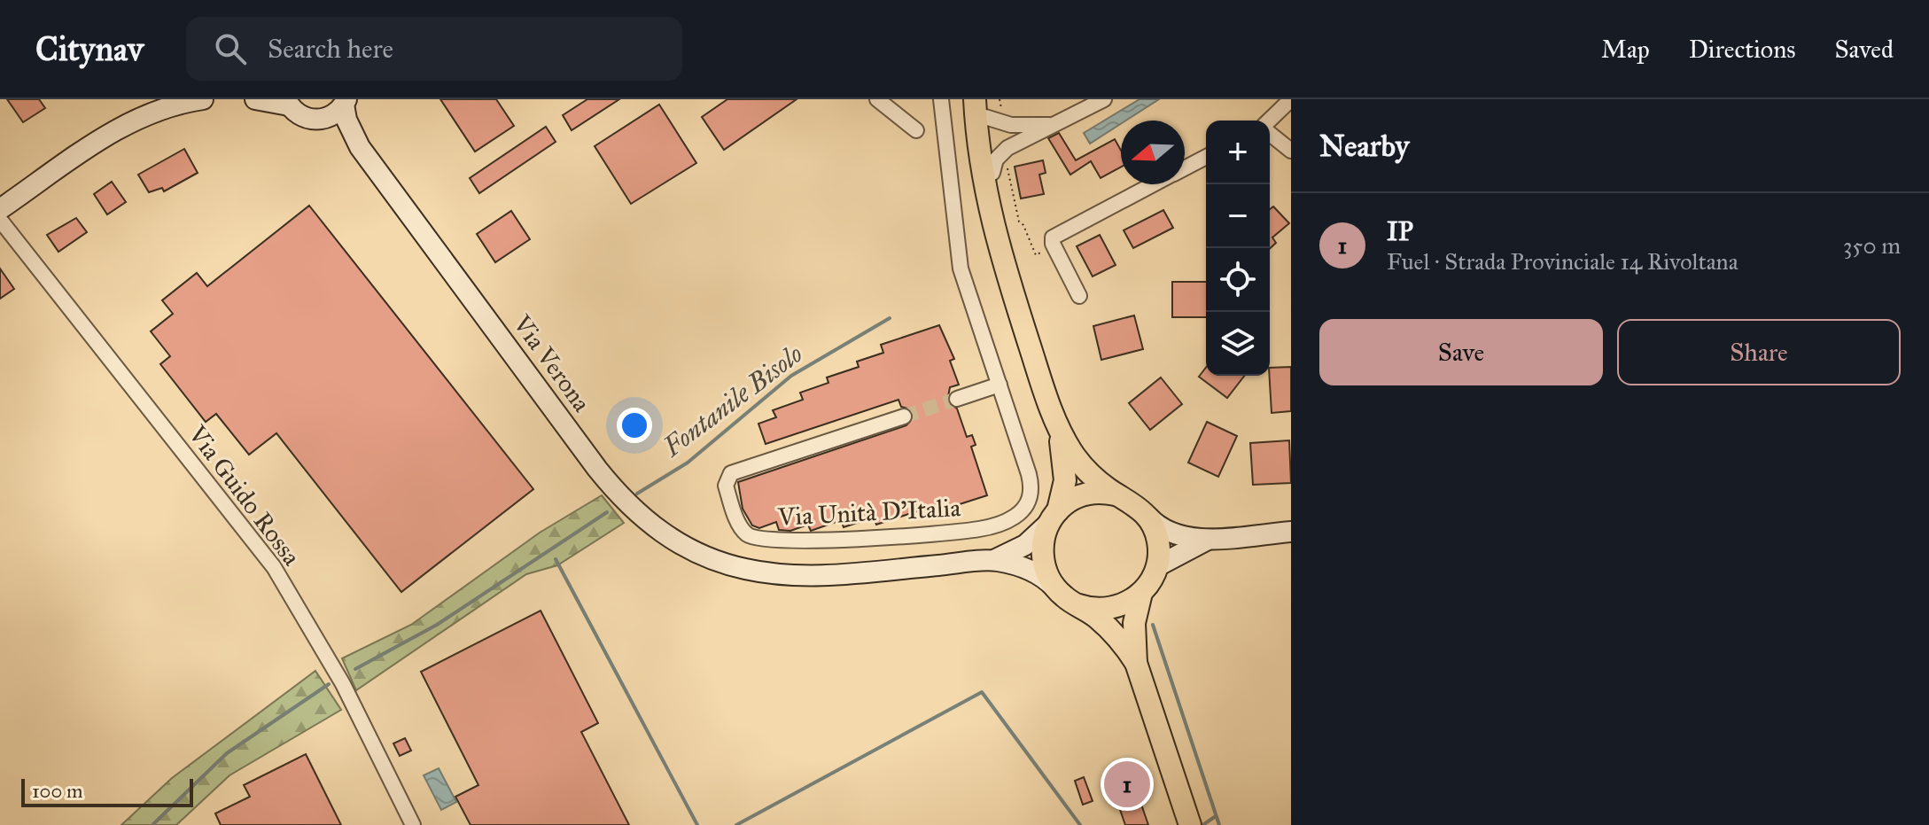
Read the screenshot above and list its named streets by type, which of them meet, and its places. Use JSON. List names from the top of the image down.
{
  "streets": {
    "street": ["Via Verona", "Via Guido Rossa", "Via Unità D'Italia"]
  },
  "water": ["Fontanile Bisolo"],
  "scale_bar": "100 m",
  "north": "left",
  "page": {
    "header": "Citynav",
    "search": "Search here",
    "nav": ["Map", "Directions", "Saved"],
    "heading": "Nearby",
    "map_buttons": ["+", "−"],
    "list": [
      {
        "mark": "1",
        "name": "IP",
        "note": "Fuel · Strada Provinciale 14 Rivoltana",
        "value": "350 m"
      }
    ],
    "buttons": ["Save", "Share"],
    "pins": "1",
    "scale": "100 m"
  }
}
